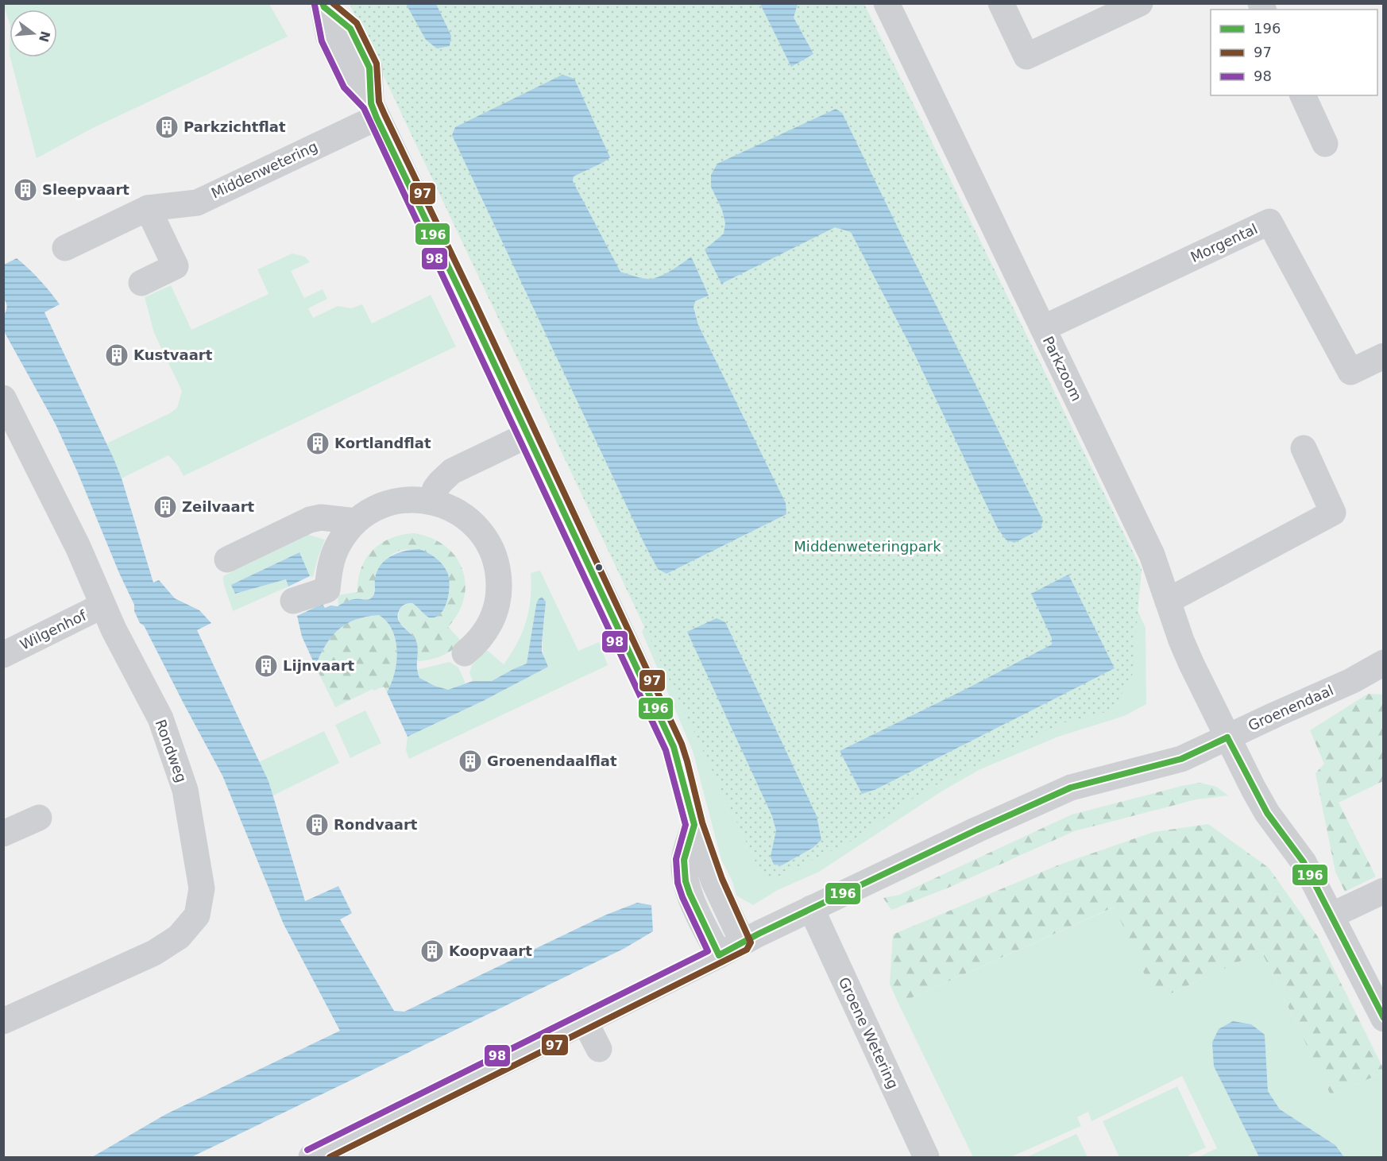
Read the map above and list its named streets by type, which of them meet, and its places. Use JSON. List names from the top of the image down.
{
  "streets": {
    "street": [
      "Middenwetering",
      "Morgental",
      "Parkzoom",
      "Wilgenhof",
      "Groenendaal",
      "Rondweg",
      "Groene Wetering"
    ]
  },
  "crossings": [
    ["Morgental", "Parkzoom"],
    ["Parkzoom", "Groenendaal"],
    ["Wilgenhof", "Rondweg"],
    ["Groenendaal", "Groene Wetering"]
  ],
  "parks": ["Middenweteringpark"],
  "places": {
    "building": [
      "Parkzichtflat",
      "Sleepvaart",
      "Kustvaart",
      "Kortlandflat",
      "Zeilvaart",
      "Lijnvaart",
      "Groenendaalflat",
      "Rondvaart",
      "Koopvaart"
    ]
  },
  "lines": ["transit line 196", "transit line 97", "transit line 98"],
  "legend": ["196", "97", "98"],
  "north": "right"
}
